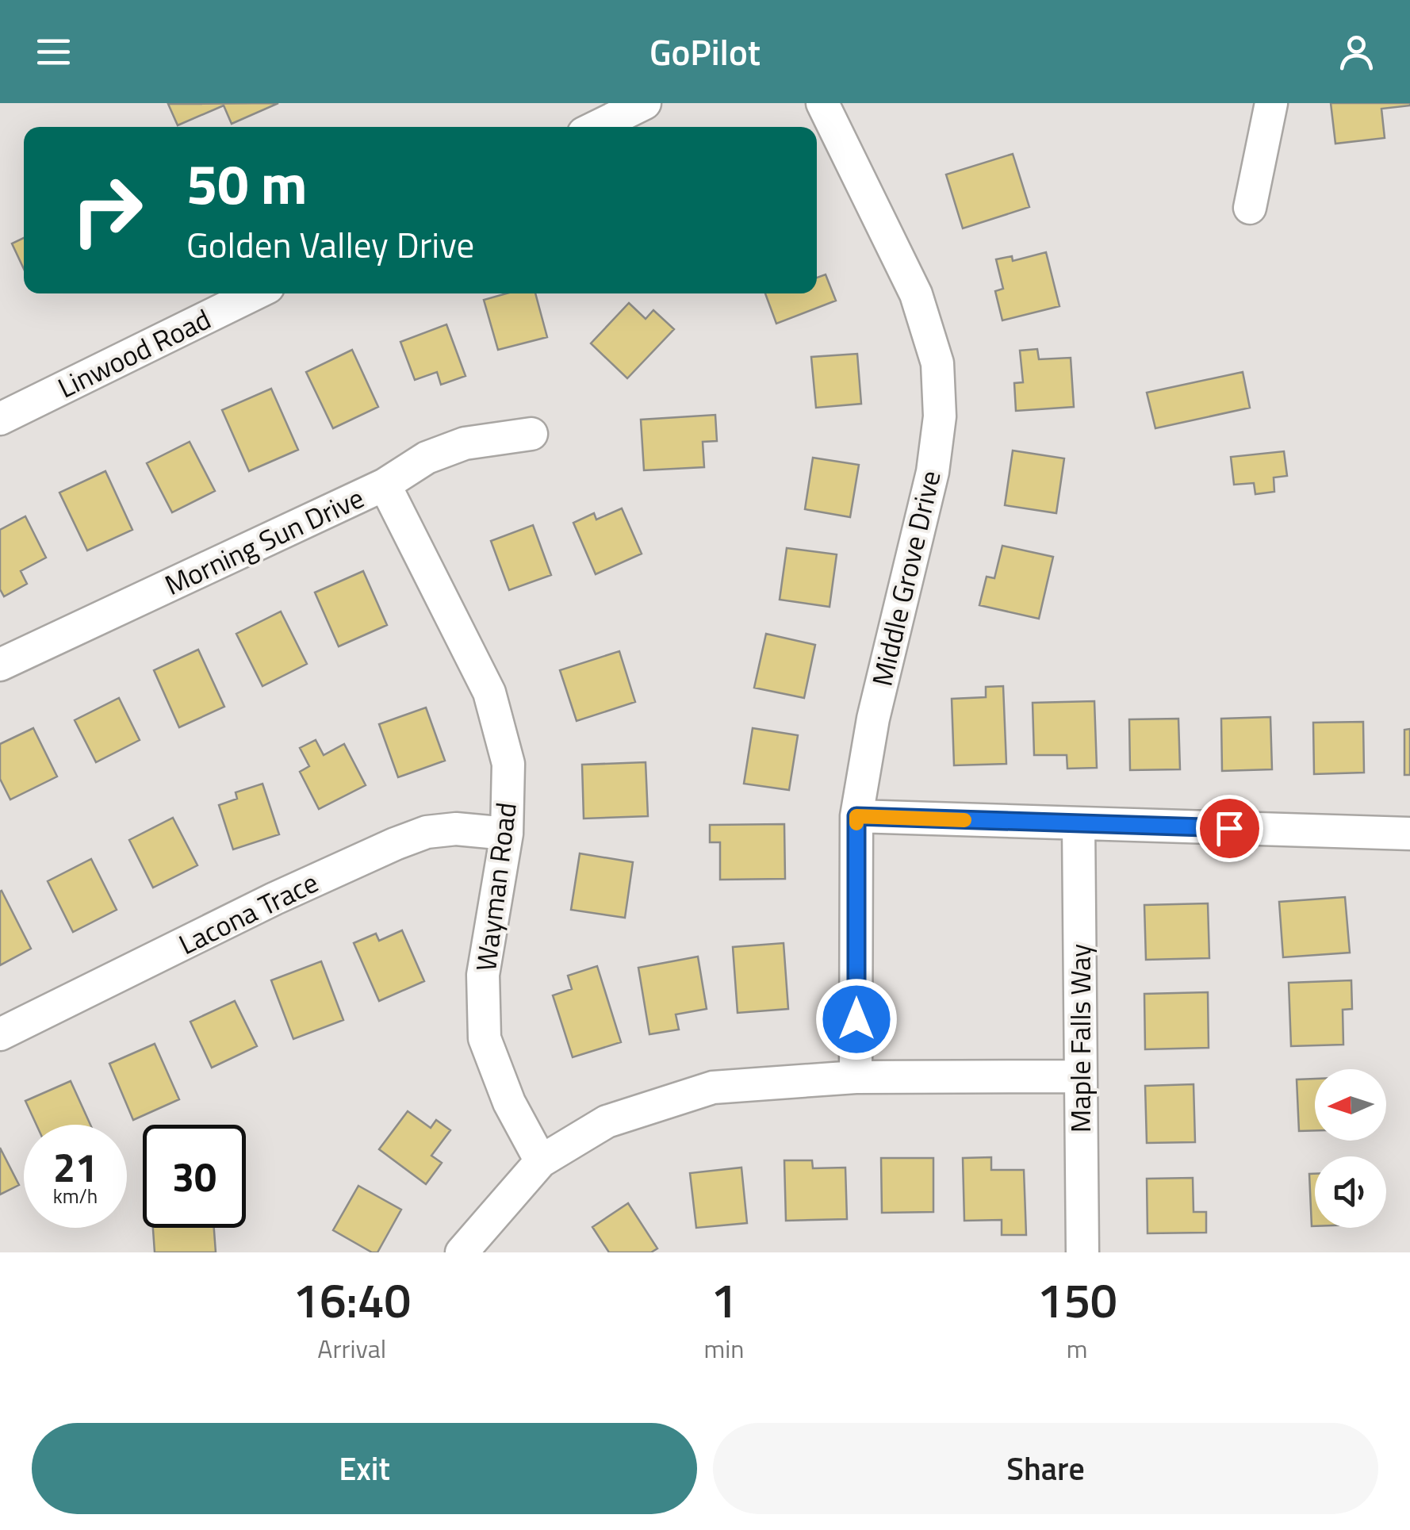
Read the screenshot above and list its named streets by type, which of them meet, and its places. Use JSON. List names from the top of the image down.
{
  "streets": {
    "street": [
      "Linwood Road",
      "Morning Sun Drive",
      "Middle Grove Drive",
      "Wayman Road",
      "Lacona Trace",
      "Maple Falls Way"
    ]
  },
  "crossings": [
    ["Morning Sun Drive", "Wayman Road"],
    ["Wayman Road", "Lacona Trace"]
  ],
  "north": "left",
  "page": {
    "header": "GoPilot",
    "turn": ["50 m", "Golden Valley Drive"],
    "speed": "21 km/h",
    "limit": "30",
    "eta": [
      "16:40",
      "Arrival",
      "1",
      "min",
      "150",
      "m"
    ],
    "buttons": ["Exit", "Share"]
  }
}
